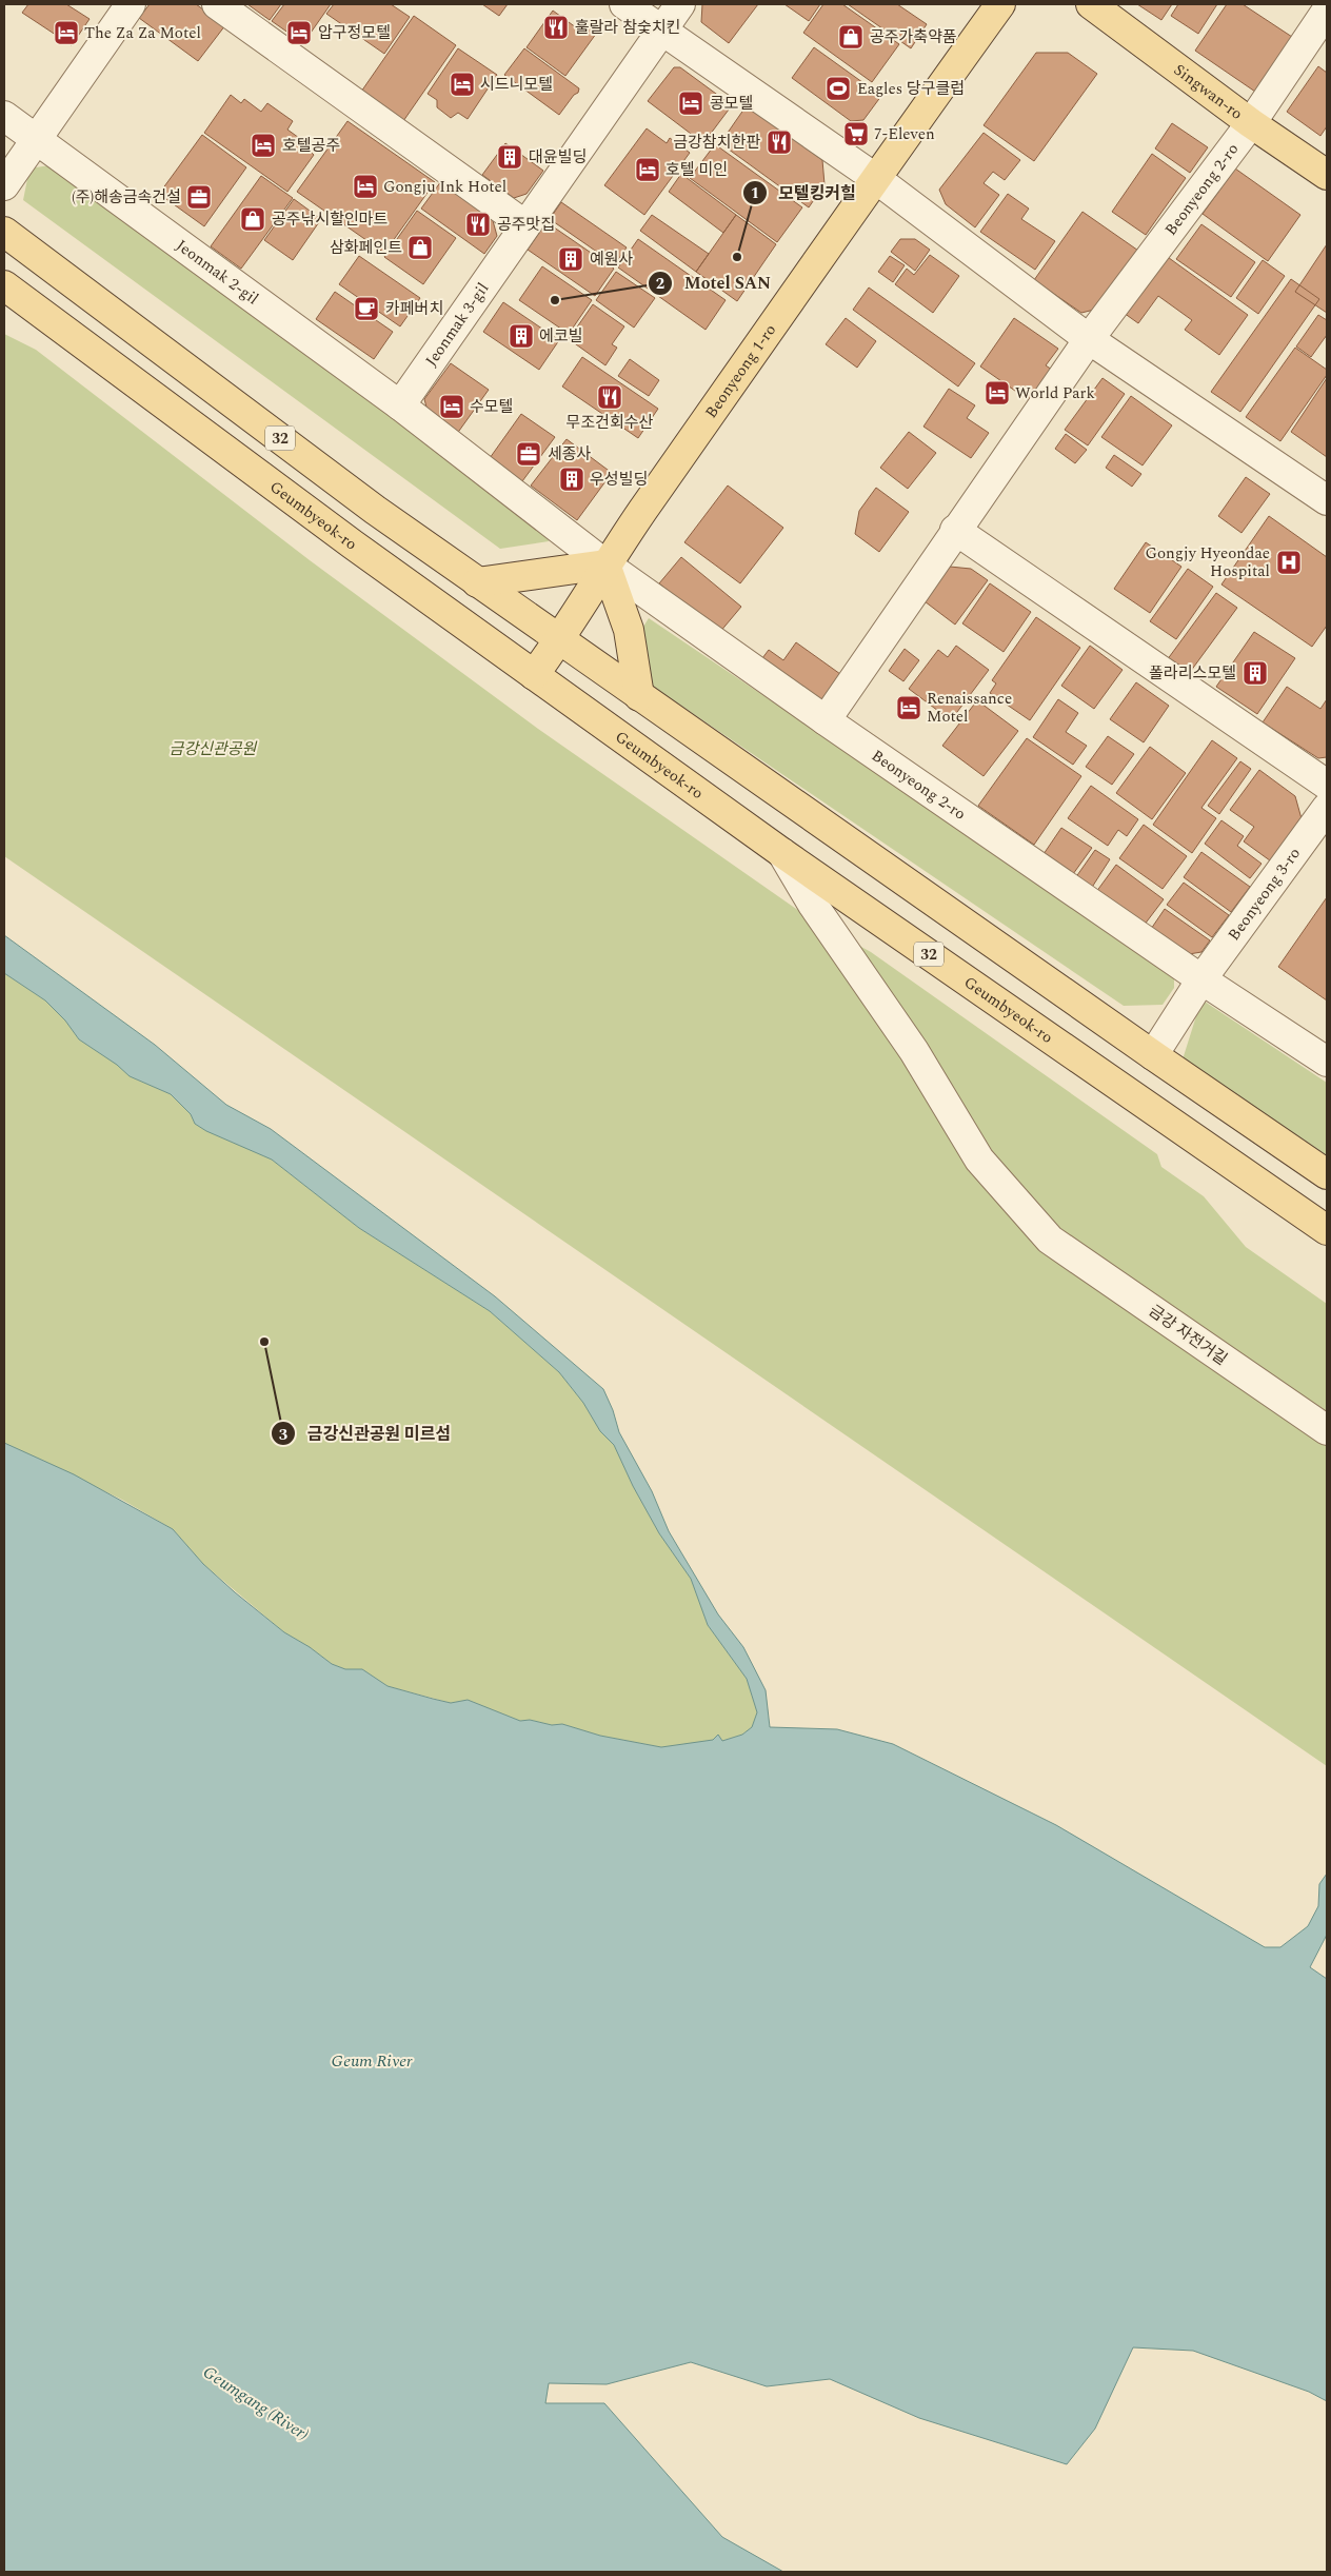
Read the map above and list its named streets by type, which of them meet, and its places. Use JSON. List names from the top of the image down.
{
  "streets": {
    "main road": [
      "Singwan-ro",
      "Beonyeong 1-ro",
      "32",
      "Geumbyeok-ro"
    ],
    "street": [
      "Beonyeong 2-ro",
      "Jeonmak 2-gil",
      "Jeonmak 3-gil",
      "Beonyeong 3-ro",
      "금강 자전거길"
    ]
  },
  "crossings": [
    ["Singwan-ro", "Beonyeong 2-ro"],
    ["Beonyeong 2-ro", "Beonyeong 3-ro"],
    ["Jeonmak 2-gil", "Jeonmak 3-gil"],
    ["Beonyeong 1-ro", "32"],
    ["Beonyeong 1-ro", "Geumbyeok-ro"],
    ["32", "Beonyeong 3-ro"],
    ["Geumbyeok-ro", "금강 자전거길"]
  ],
  "water": ["Geum River", "Geumgang (River)"],
  "parks": ["금강신관공원"],
  "places": {
    "restaurant": [
      "훌랄라 참숯치킨",
      "금강참치한판",
      "공주맛집",
      "무조건회수산"
    ],
    "hotel": [
      "The Za Za Motel",
      "압구정모텔",
      "시드니모텔",
      "콩모텔",
      "호텔공주",
      "호텔 미인",
      "Gongju Ink Hotel",
      "World Park",
      "수모텔",
      "Renaissance Motel"
    ],
    "shop": ["공주가축약품", "공주낚시할인마트", "삼화페인트"],
    "sports": ["Eagles 당구클럽"],
    "supermarket": ["7-Eleven"],
    "building": [
      "대윤빌딩",
      "예원사",
      "에코빌",
      "우성빌딩",
      "폴라리스모텔"
    ],
    "office": ["(주)해송금속건설", "세종사"],
    "other": ["모텔킹커힐", "Motel SAN", "금강신관공원 미르섬"],
    "cafe": ["카페버치"],
    "hospital": ["Gongjy Hyeondae Hospital"]
  }
}
